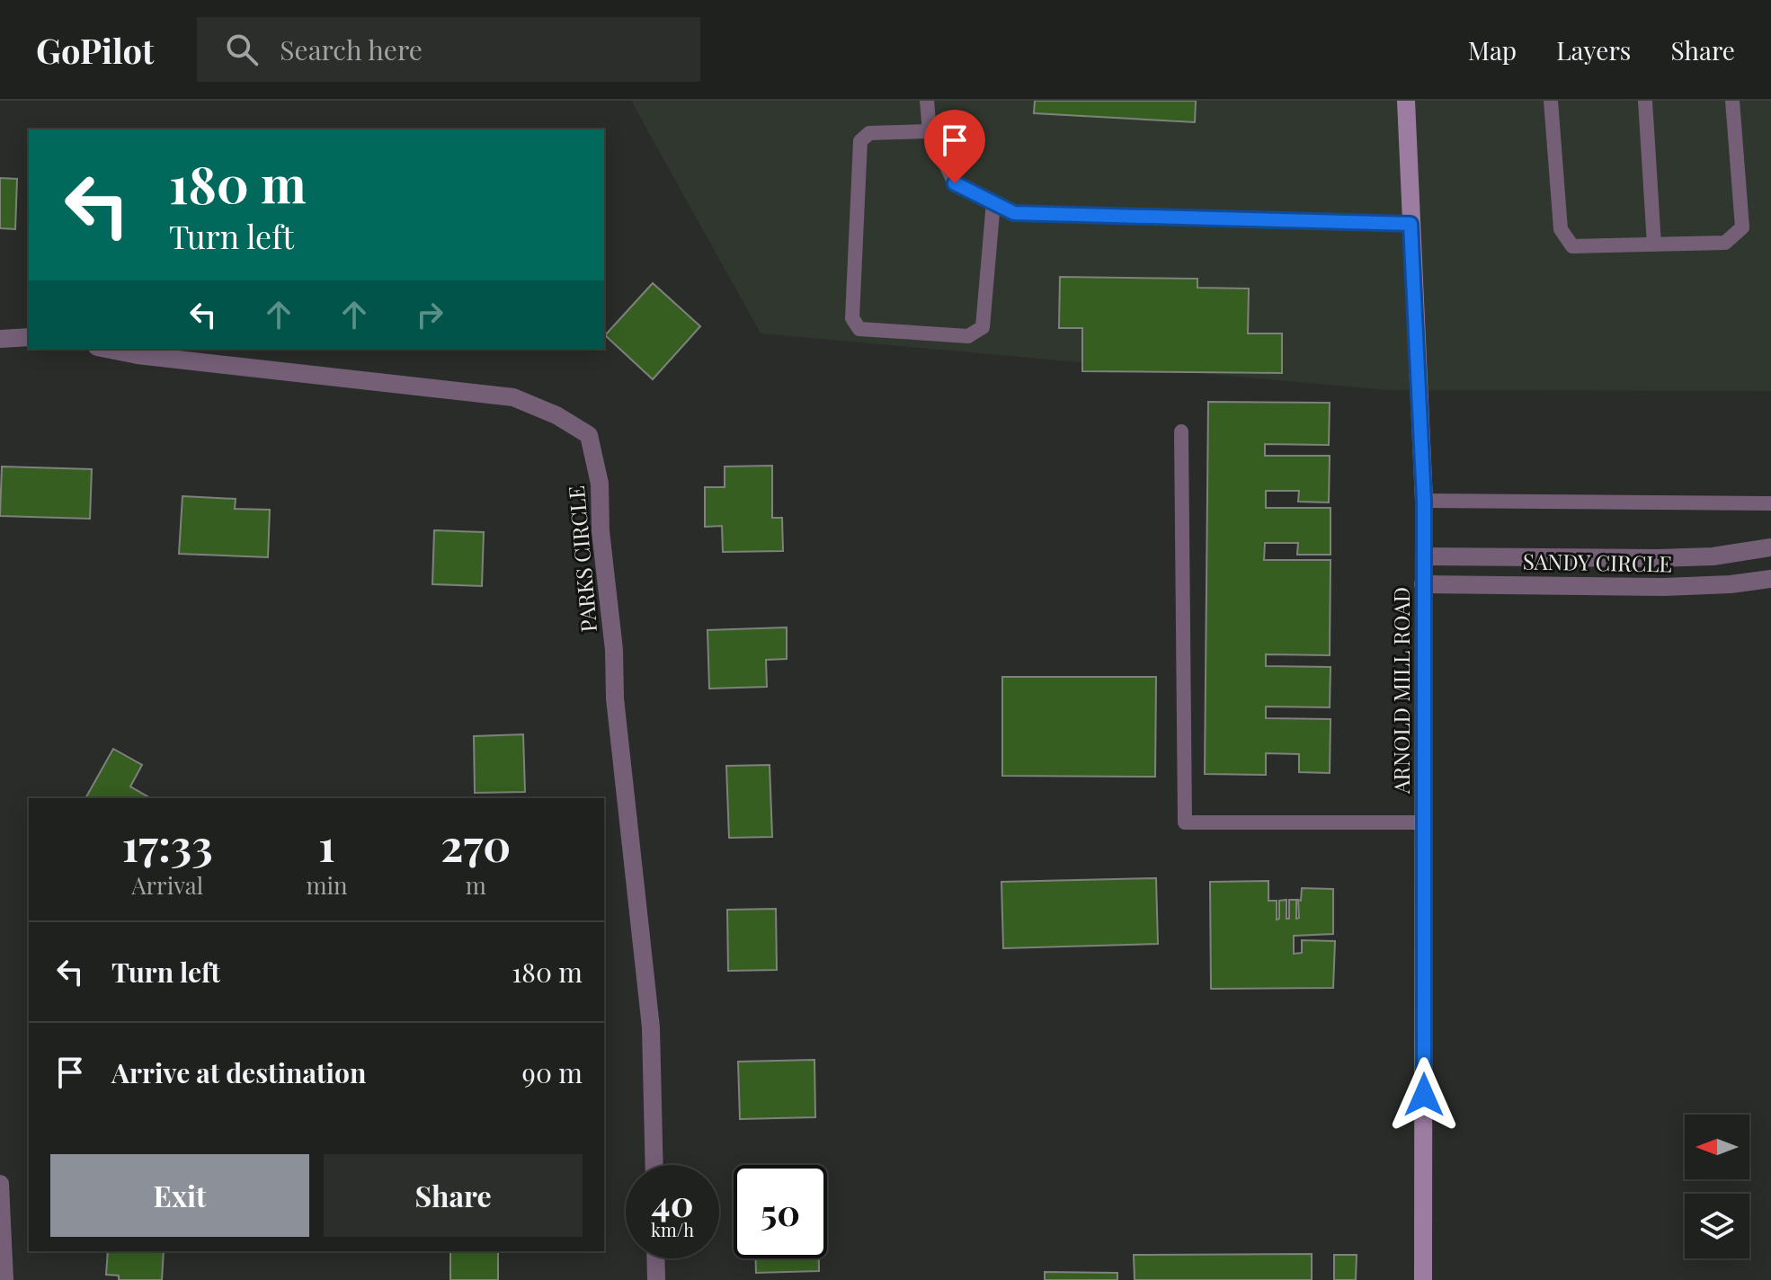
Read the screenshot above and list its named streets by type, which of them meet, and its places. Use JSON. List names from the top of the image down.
{
  "streets": {
    "main road": ["ARNOLD MILL ROAD"],
    "street": ["PARKS CIRCLE", "SANDY CIRCLE"]
  },
  "crossings": [
    ["SANDY CIRCLE", "ARNOLD MILL ROAD"]
  ],
  "north": "left",
  "page": {
    "header": "GoPilot",
    "search": "Search here",
    "nav": ["Map", "Layers", "Share"],
    "turn": ["180 m", "Turn left"],
    "eta": [
      "17:33",
      "Arrival",
      "1",
      "min",
      "270",
      "m"
    ],
    "list": [
      {
        "name": "Turn left",
        "value": "180 m"
      },
      {
        "name": "Arrive at destination",
        "value": "90 m"
      }
    ],
    "buttons": ["Exit", "Share"],
    "speed": "40 km/h",
    "limit": "50"
  }
}
